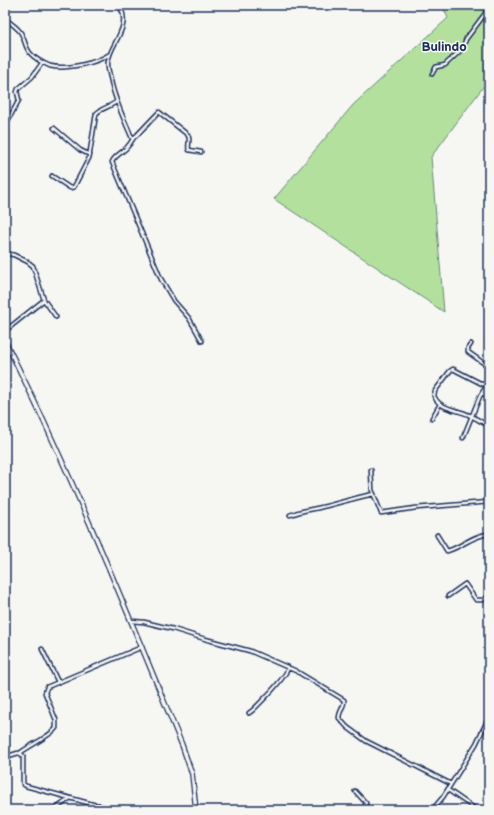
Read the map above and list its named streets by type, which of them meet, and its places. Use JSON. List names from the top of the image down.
{
  "districts": ["Bulindo"]
}
